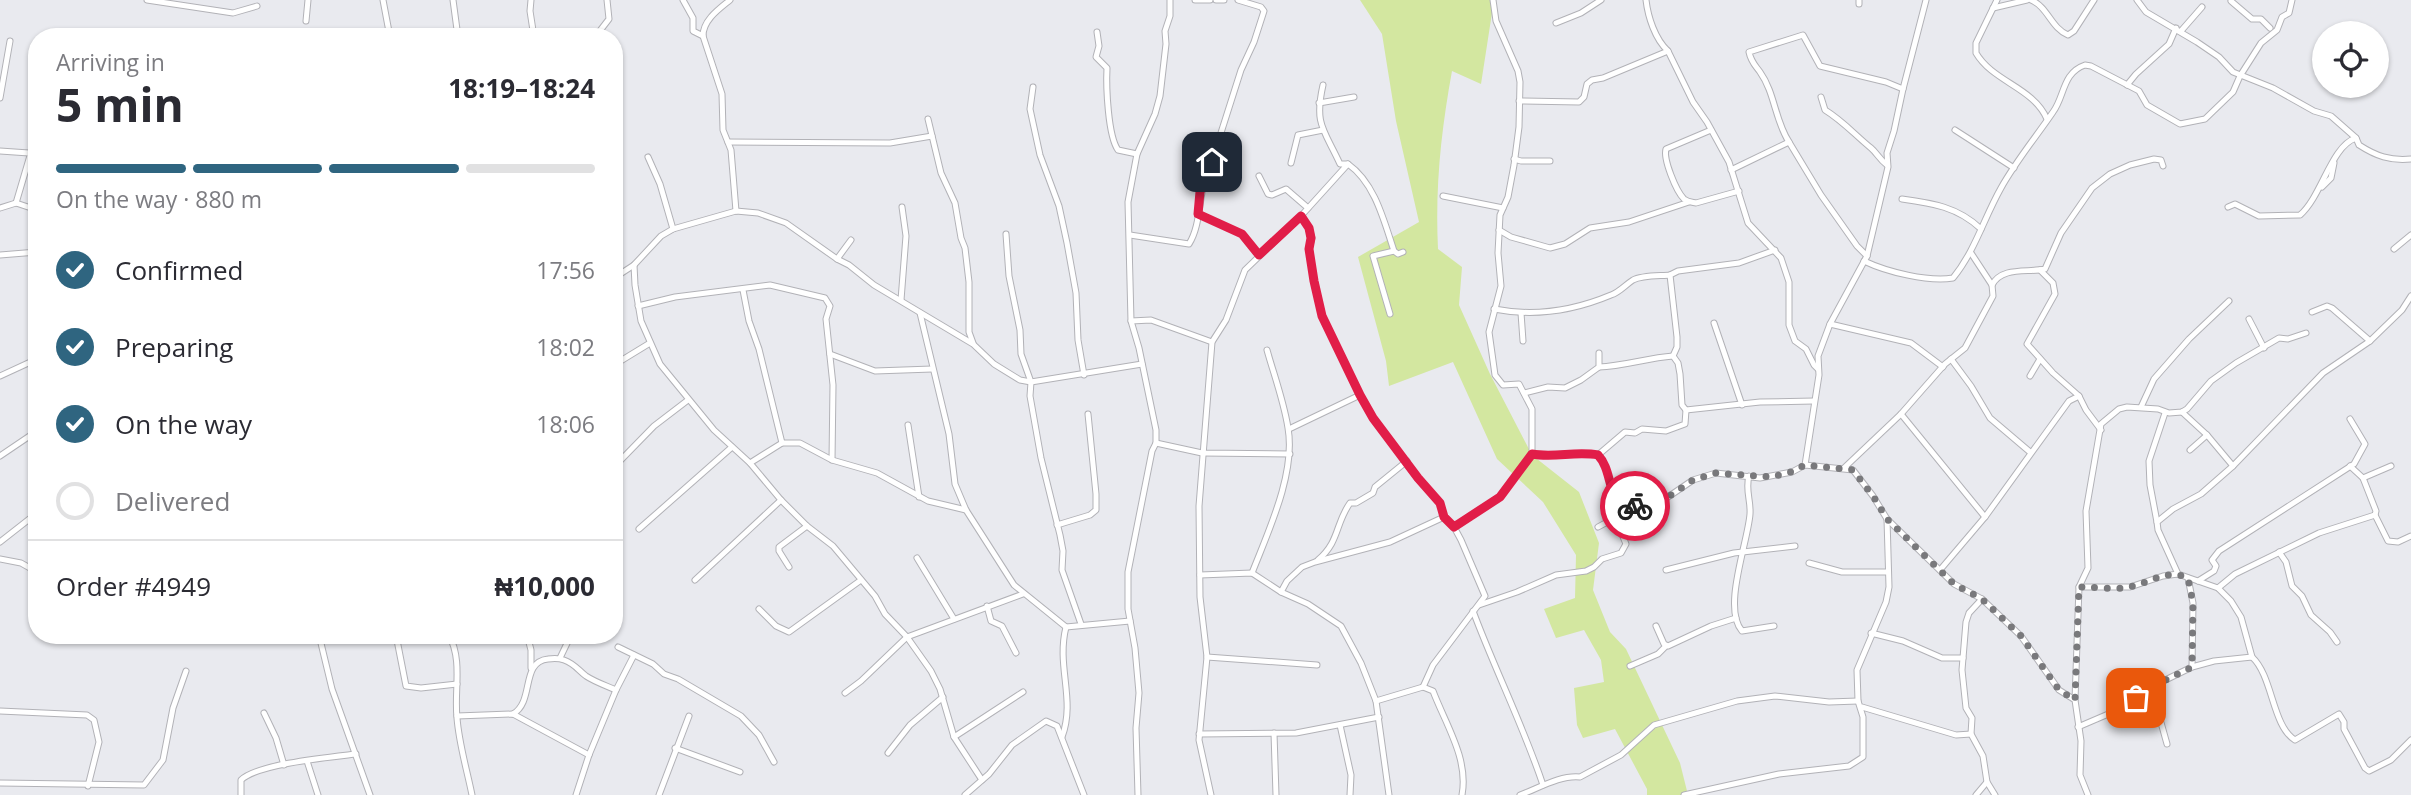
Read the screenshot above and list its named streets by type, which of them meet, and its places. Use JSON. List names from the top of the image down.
{
  "page": {
    "heading": ["5 min", "Arriving in", "18:19–18:24"],
    "panel": ["Order #4949", "₦10,000"],
    "bar": "On the way · 880 m",
    "list": [
      ["Confirmed", "17:56"],
      ["Preparing", "18:02"],
      ["On the way", "18:06"],
      "Delivered"
    ]
  }
}
